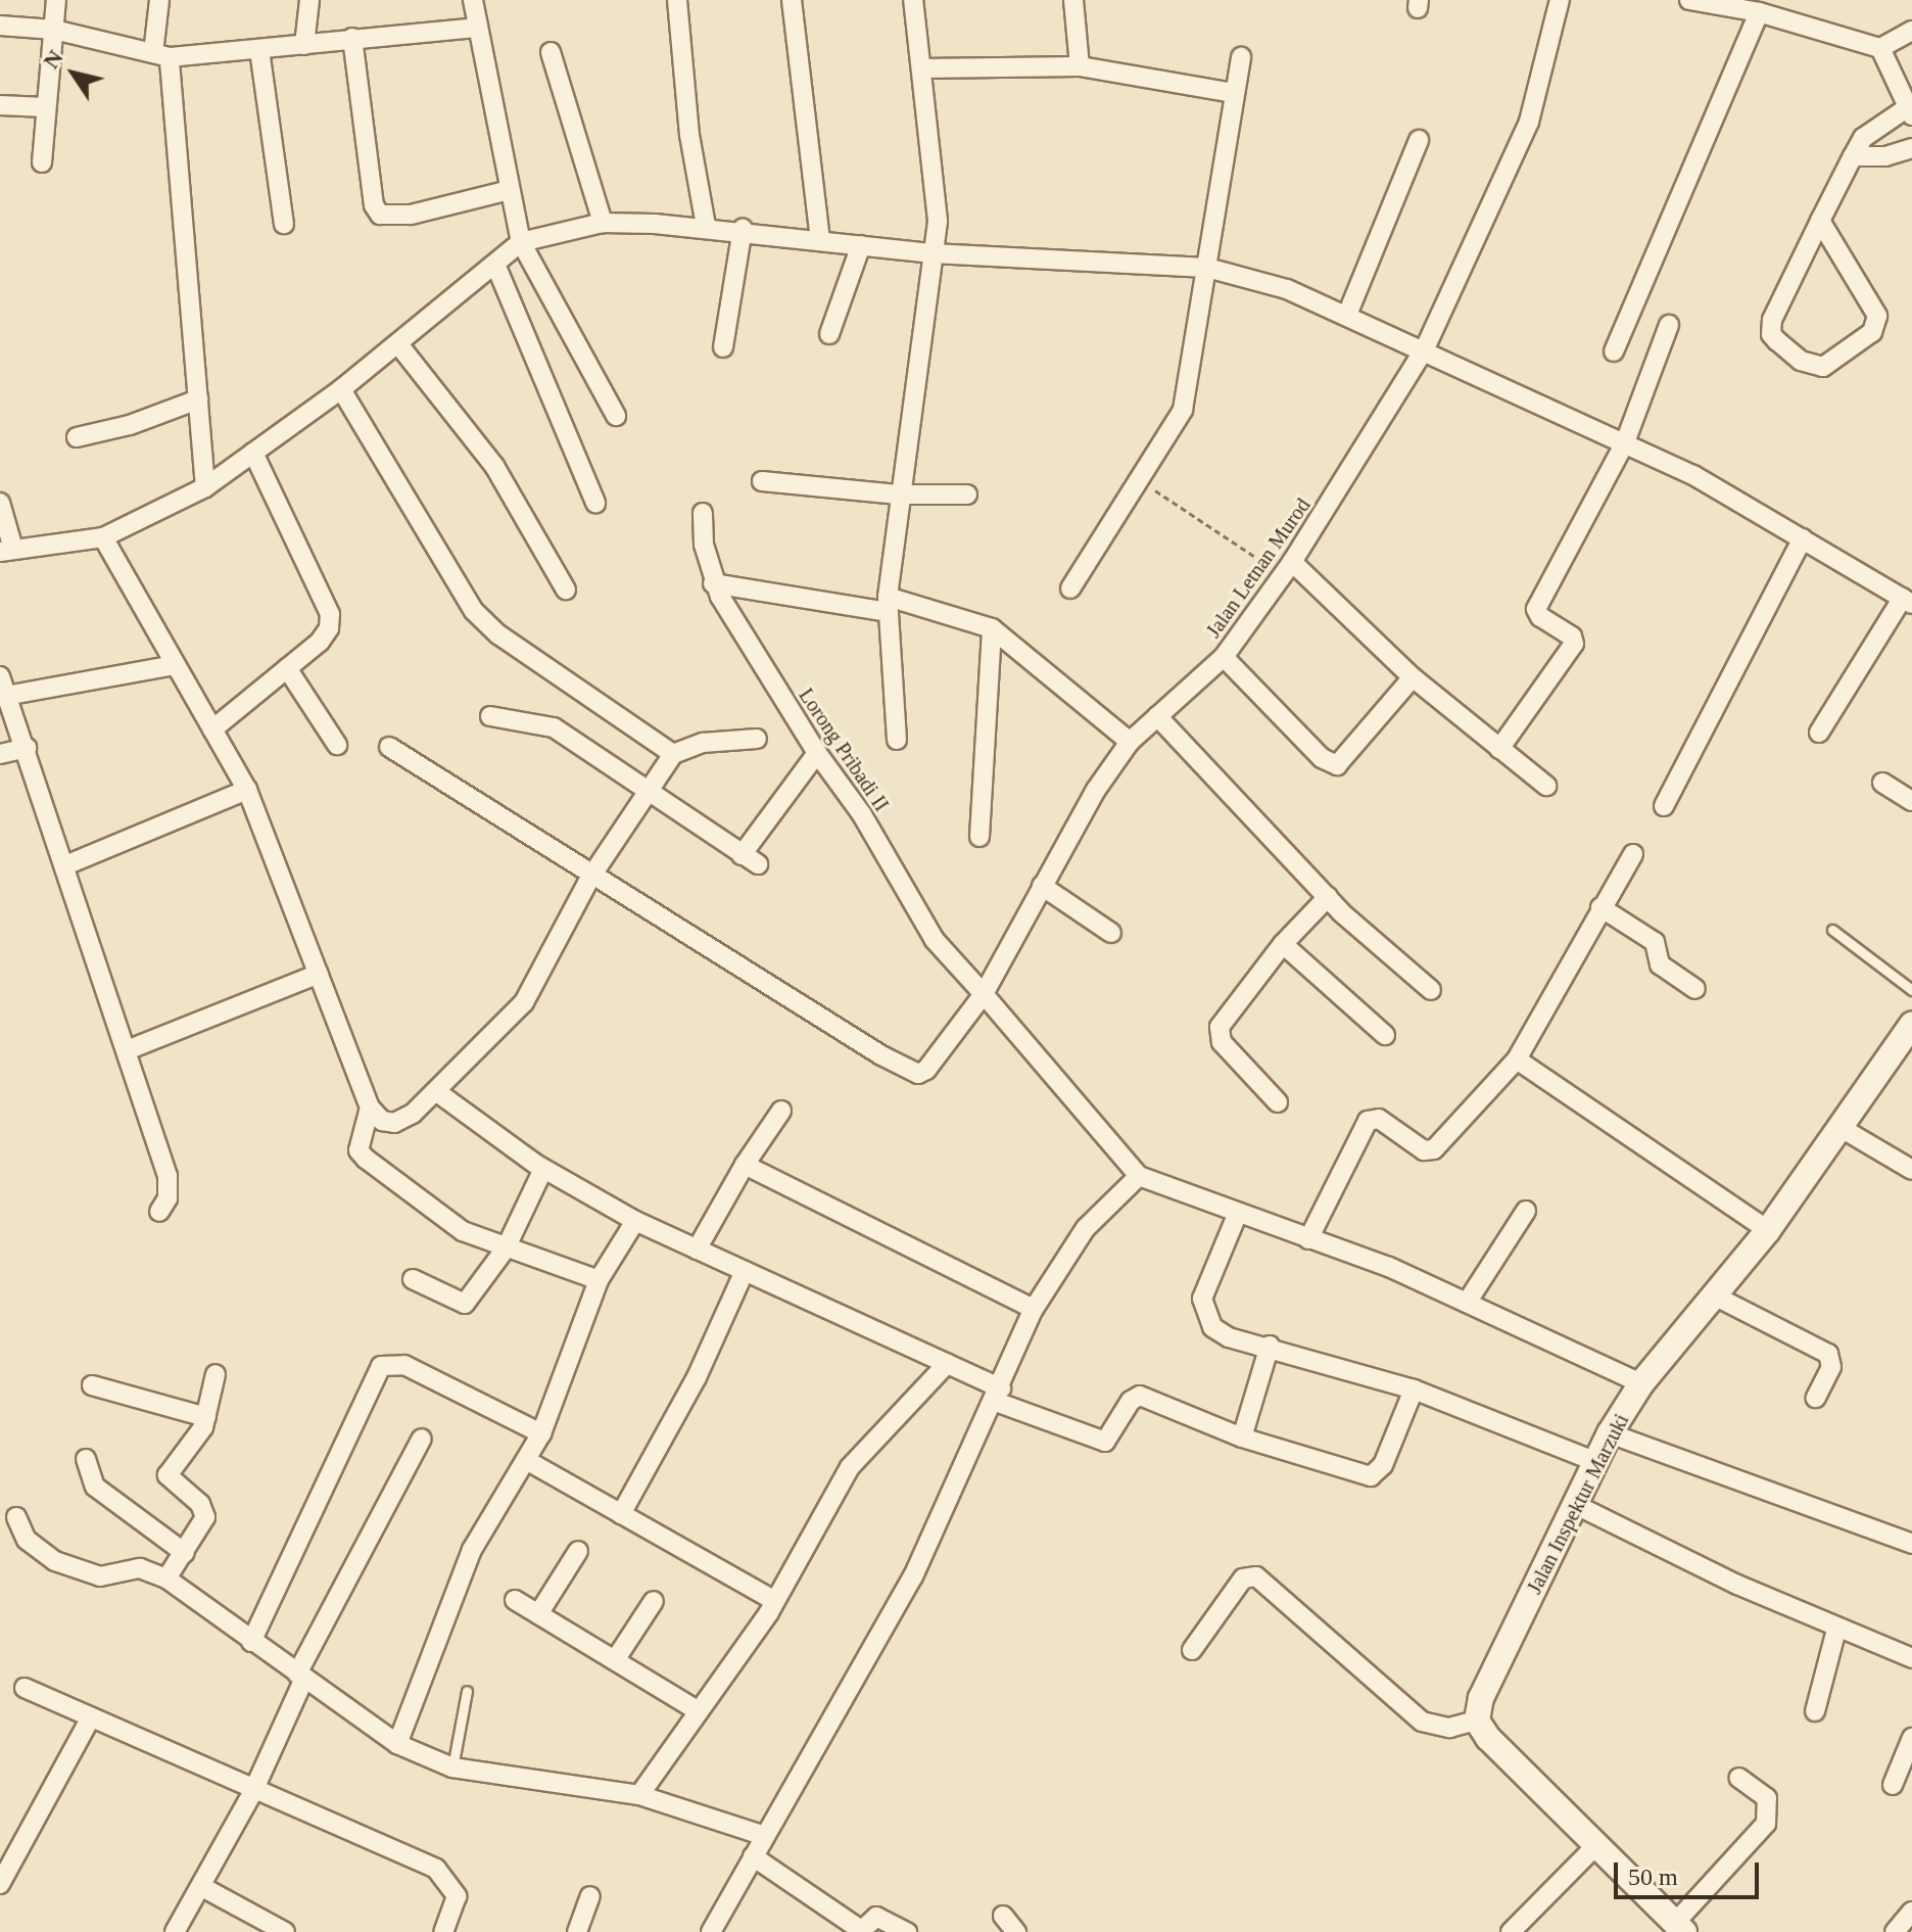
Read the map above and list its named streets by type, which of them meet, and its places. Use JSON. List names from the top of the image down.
{
  "streets": {
    "street": ["Jalan Letnan Murod", "Lorong Pribadi II", "Jalan Inspektur Marzuki"]
  },
  "crossings": [
    ["Jalan Letnan Murod", "Lorong Pribadi II"]
  ],
  "scale_bar": "50 m",
  "north": "top left"
}
